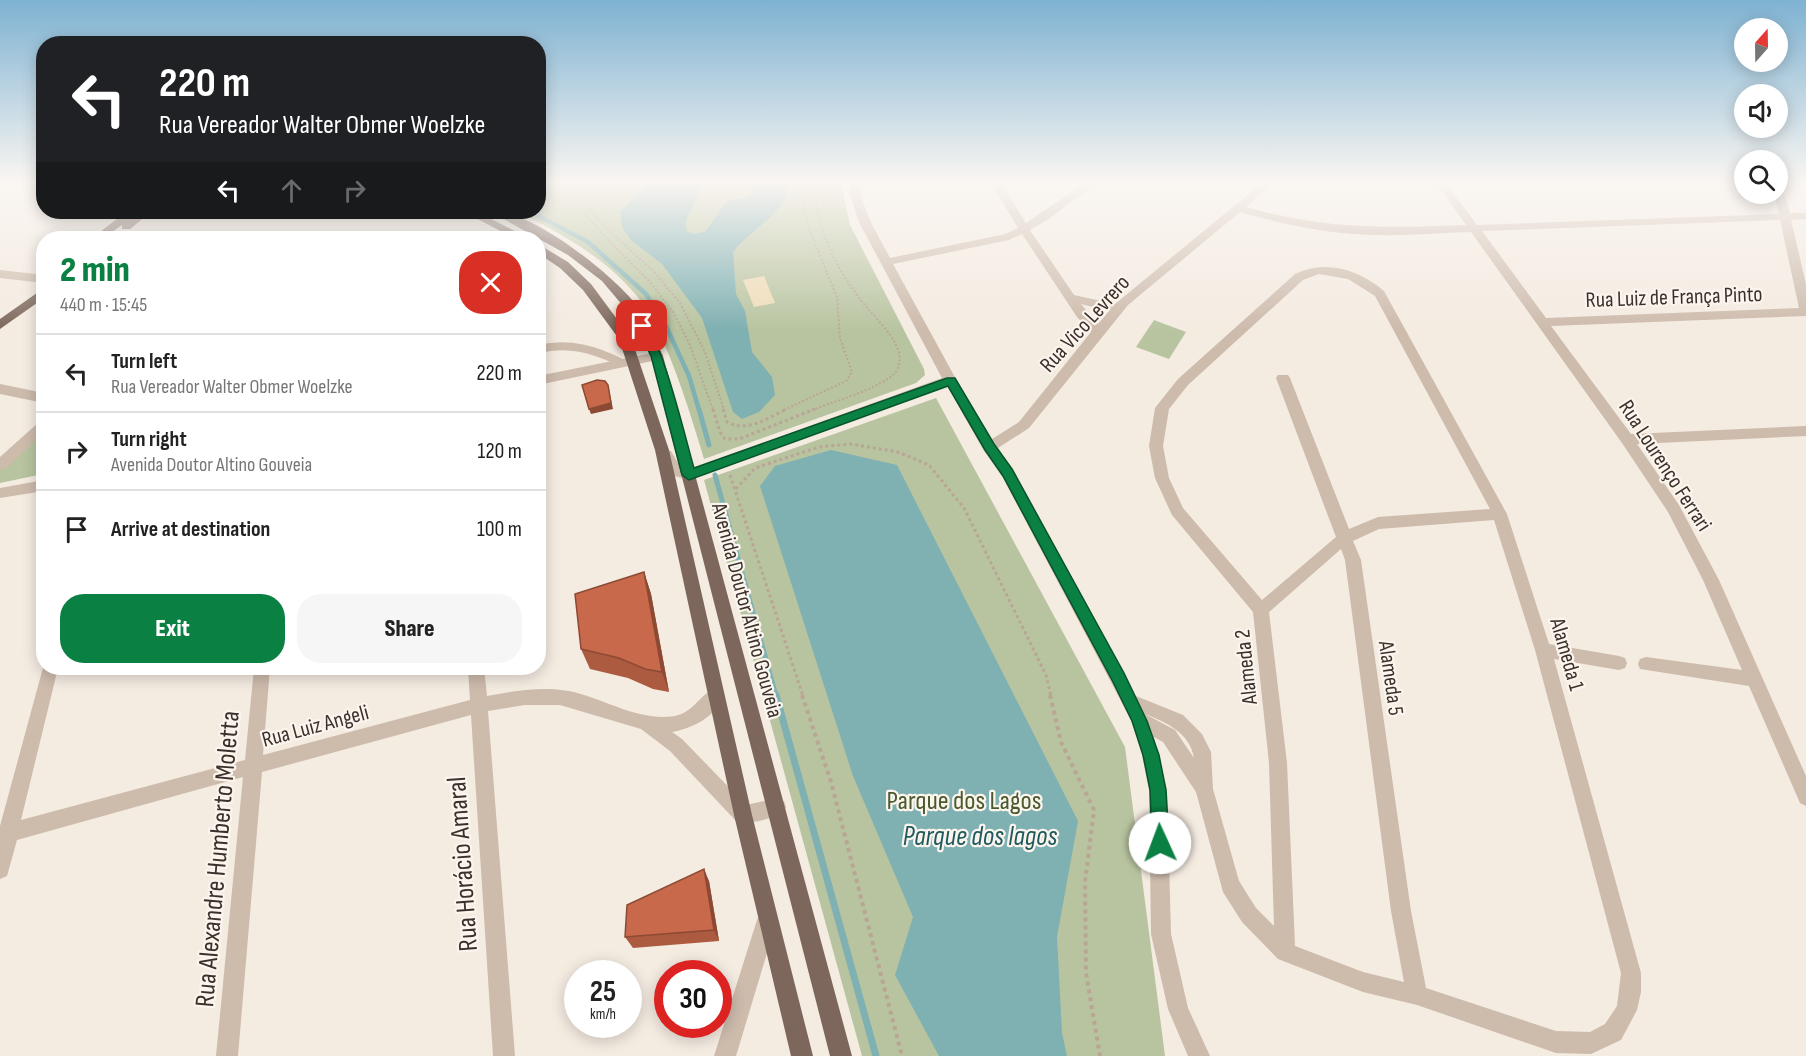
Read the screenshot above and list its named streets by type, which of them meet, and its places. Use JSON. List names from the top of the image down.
{
  "streets": {
    "main road": ["Avenida Doutor Altino Gouveia"],
    "street": [
      "Rua Luiz de França Pinto",
      "Rua Vico Levrero",
      "Rua Lourenço Ferrari",
      "Alameda 1",
      "Alameda 2",
      "Alameda 5",
      "Rua Luiz Angeli",
      "Rua Alexandre Humberto Moletta",
      "Rua Horácio Amaral"
    ]
  },
  "crossings": [
    ["Rua Luiz de França Pinto", "Rua Lourenço Ferrari"],
    ["Avenida Doutor Altino Gouveia", "Rua Luiz Angeli"],
    ["Alameda 1", "Alameda 2"],
    ["Alameda 1", "Alameda 5"],
    ["Alameda 2", "Alameda 5"],
    ["Rua Luiz Angeli", "Rua Alexandre Humberto Moletta"],
    ["Rua Luiz Angeli", "Rua Horácio Amaral"]
  ],
  "water": ["Parque dos lagos"],
  "parks": ["Parque dos Lagos"],
  "north": "top",
  "page": {
    "turn": ["220 m", "Rua Vereador Walter Obmer Woelzke"],
    "heading": ["2 min", "440 m · 15:45"],
    "list": [
      {
        "name": "Turn left",
        "note": "Rua Vereador Walter Obmer Woelzke",
        "value": "220 m"
      },
      {
        "name": "Turn right",
        "note": "Avenida Doutor Altino Gouveia",
        "value": "120 m"
      },
      {
        "name": "Arrive at destination",
        "value": "100 m"
      }
    ],
    "buttons": ["Exit", "Share"],
    "speed": "25 km/h",
    "limit": "30"
  }
}
